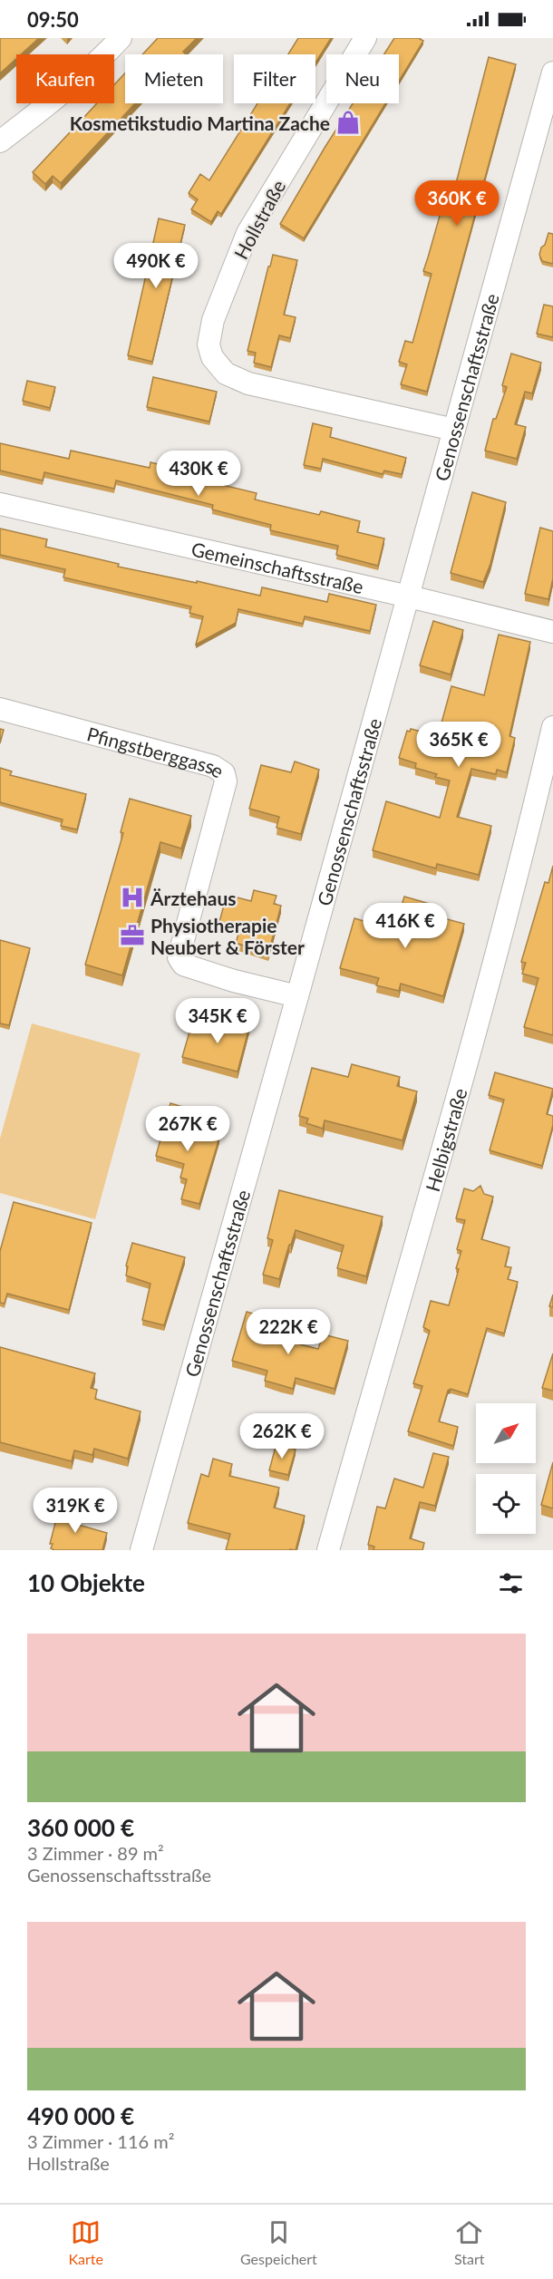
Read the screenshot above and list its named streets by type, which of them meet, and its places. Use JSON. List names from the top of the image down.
{
  "streets": {
    "street": [
      "Hollstraße",
      "Genossenschaftsstraße",
      "Gemeinschaftsstraße",
      "Pfingstberggasse",
      "Helbigstraße"
    ]
  },
  "crossings": [
    ["Hollstraße", "Genossenschaftsstraße"],
    ["Genossenschaftsstraße", "Gemeinschaftsstraße"],
    ["Genossenschaftsstraße", "Pfingstberggasse"]
  ],
  "places": {
    "shop": ["Kosmetikstudio Martina Zache"],
    "hospital": ["Ärztehaus"],
    "office": ["Physiotherapie Neubert & Förster"]
  },
  "north": "top right",
  "page": {
    "status": "09:50",
    "chip": [
      "Kaufen",
      "Mieten",
      "Filter",
      "Neu"
    ],
    "price": [
      "360K €",
      "490K €",
      "430K €",
      "365K €",
      "416K €",
      "345K €",
      "267K €",
      "222K €",
      "262K €",
      "319K €"
    ],
    "heading": "10 Objekte",
    "list": [
      {
        "name": "360 000 €",
        "note": "3 Zimmer · 89 m² · Genossenschaftsstraße"
      },
      {
        "name": "490 000 €",
        "note": "3 Zimmer · 116 m² · Hollstraße"
      }
    ],
    "tabs": ["Karte", "Gespeichert", "Start"]
  }
}
